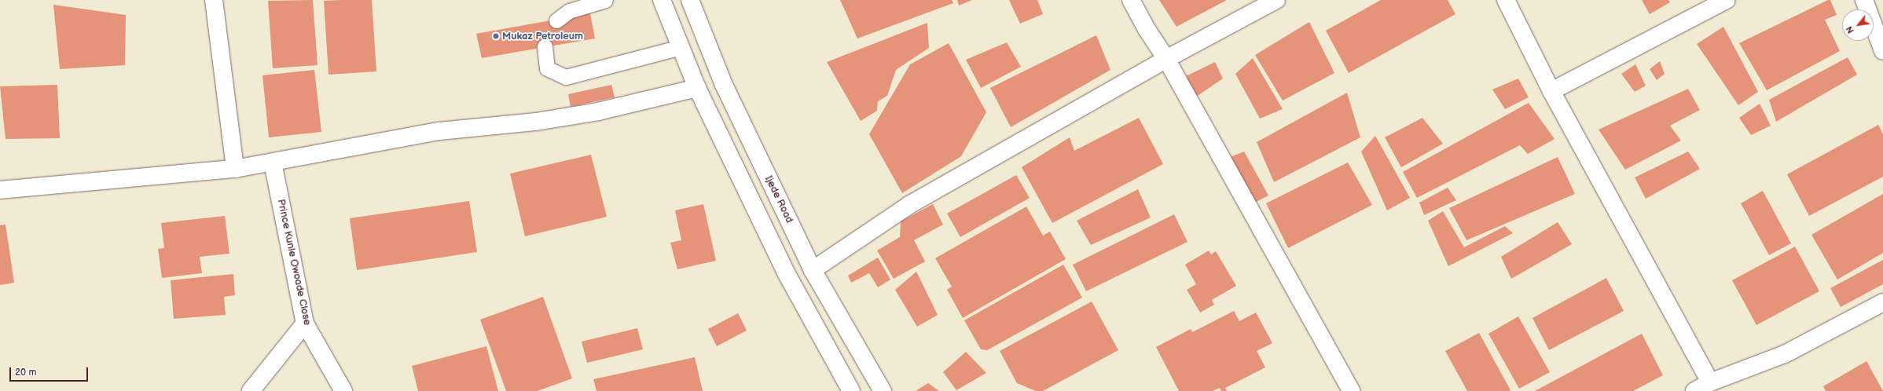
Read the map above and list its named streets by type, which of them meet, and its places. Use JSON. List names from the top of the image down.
{
  "streets": {
    "street": ["Ijede Road", "Prince Kunle Owoade Close"]
  },
  "places": ["Mukaz Petroleum"],
  "scale_bar": "20 m",
  "north": "bottom left"
}
